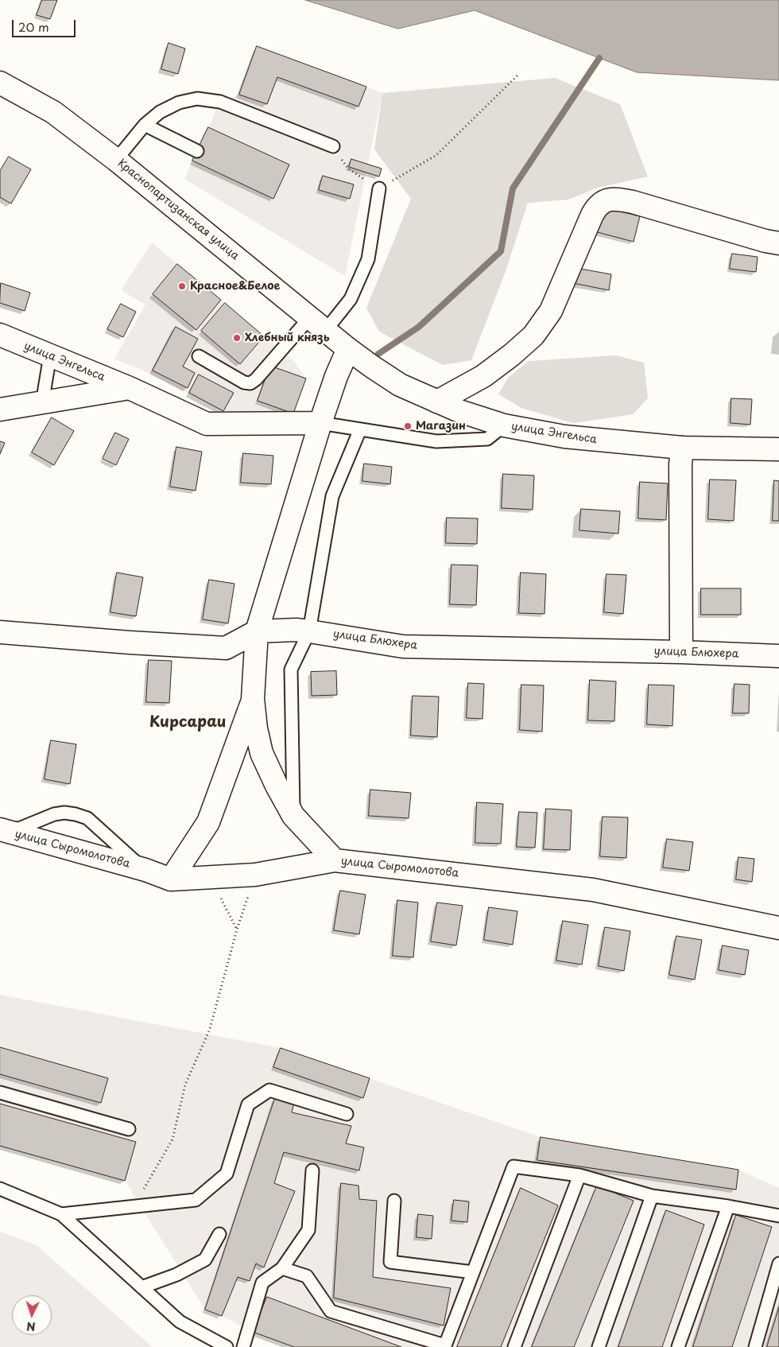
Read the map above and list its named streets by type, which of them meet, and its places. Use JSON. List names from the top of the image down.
{
  "streets": {
    "street": [
      "Краснопартизанская улица",
      "улица Энгельса",
      "улица Блюхера",
      "улица Сыромолотова"
    ]
  },
  "crossings": [
    ["Краснопартизанская улица", "улица Энгельса"]
  ],
  "districts": ["Кирсараи"],
  "places": ["Красное&Белое", "Хлебный князь", "Магазин"],
  "scale_bar": "20 m",
  "north": "bottom"
}
